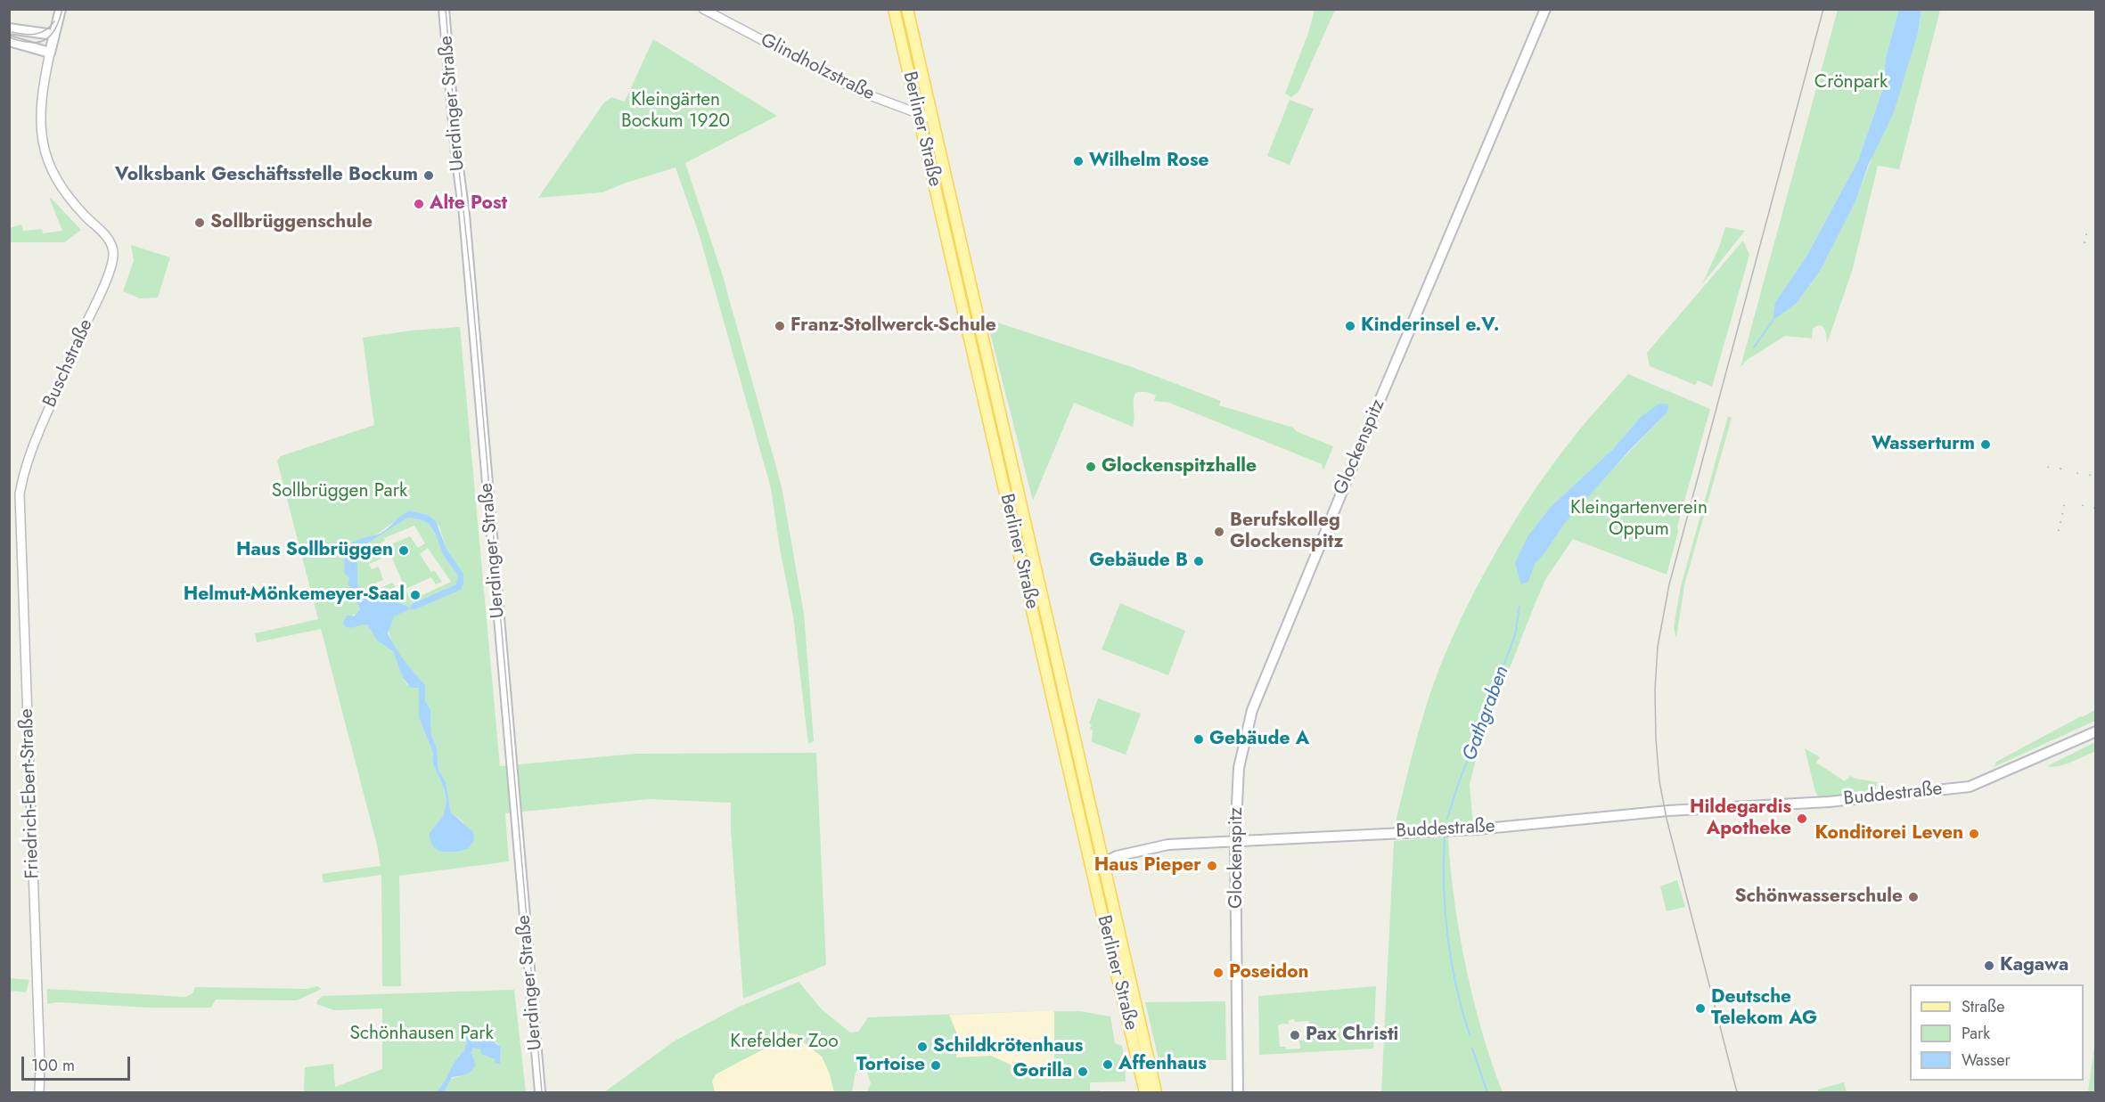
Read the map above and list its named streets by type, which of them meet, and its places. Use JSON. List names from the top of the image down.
{
  "streets": {
    "main road": [
      "Uerdinger Straße",
      "Berliner Straße",
      "Glockenspitz",
      "Buddestraße"
    ],
    "street": ["Glindholzstraße", "Buschstraße", "Friedrich-Ebert-Straße"]
  },
  "crossings": [
    ["Glindholzstraße", "Berliner Straße"],
    ["Berliner Straße", "Buddestraße"],
    ["Buschstraße", "Friedrich-Ebert-Straße"],
    ["Glockenspitz", "Buddestraße"]
  ],
  "water": ["Gathgraben"],
  "parks": [
    "Crönpark",
    "Kleingärten Bockum 1920",
    "Sollbrüggen Park",
    "Kleingartenverein Oppum",
    "Schönhausen Park",
    "Krefelder Zoo"
  ],
  "places": [
    "Wilhelm Rose",
    "Volksbank Geschäftsstelle Bockum",
    "Alte Post",
    "Sollbrüggenschule",
    "Franz-Stollwerck-Schule",
    "Kinderinsel e.V.",
    "Wasserturm",
    "Glockenspitzhalle",
    "Berufskolleg Glockenspitz",
    "Haus Sollbrüggen",
    "Gebäude B",
    "Helmut-Mönkemeyer-Saal",
    "Gebäude A",
    "Hildegardis Apotheke",
    "Konditorei Leven",
    "Haus Pieper",
    "Schönwasserschule",
    "Kagawa",
    "Poseidon",
    "Deutsche Telekom AG",
    "Pax Christi",
    "Schildkrötenhaus",
    "Affenhaus",
    "Tortoise",
    "Gorilla"
  ],
  "legend": ["Straße", "Park", "Wasser"],
  "scale_bar": "100 m"
}
